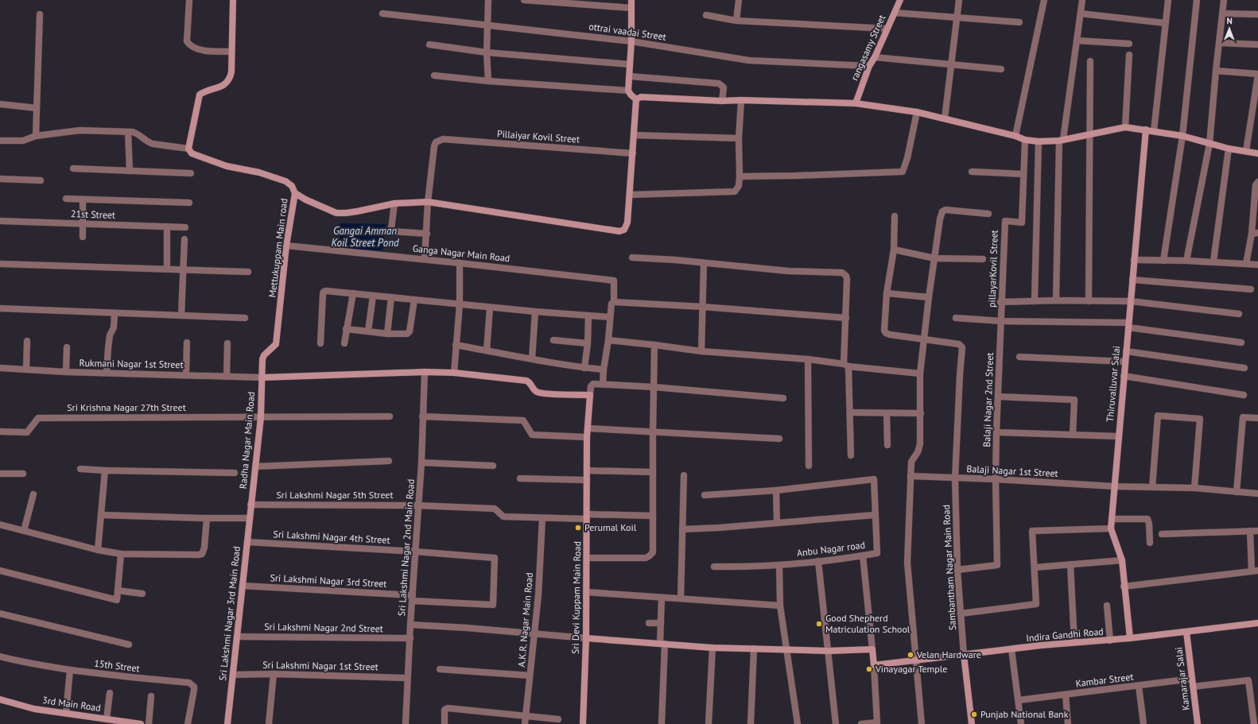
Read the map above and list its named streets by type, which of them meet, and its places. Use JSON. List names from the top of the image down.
{
  "streets": {
    "street": [
      "ottrai vaadai Street",
      "rangasamy Street",
      "Pillaiyar Kovil Street",
      "21st Street",
      "Mettukuppam Main road",
      "Ganga Nagar Main Road",
      "pillayarKovil Street",
      "Rukmani Nagar 1st Street",
      "Thiruvalluvar Salai",
      "Balaji Nagar 2nd Street",
      "Sri Krishna Nagar 27th Street",
      "Radha Nagar Main Road",
      "Balaji Nagar 1st Street",
      "Sri Lakshmi Nagar 5th Street",
      "Sri Lakshmi Nagar 4th Street",
      "Sri Lakshmi Nagar 2nd Main Road",
      "Anbu Nagar road",
      "Sambantham Nagar Main Road",
      "Sri Lakshmi Nagar 3rd Street",
      "Sri Devi Kuppam Main Road",
      "Sri Lakshmi Nagar 3rd Main Road",
      "A.K.R. Nagar Main Road",
      "Sri Lakshmi Nagar 2nd Street",
      "Indira Gandhi Road",
      "15th Street",
      "Sri Lakshmi Nagar 1st Street",
      "Kamarajar Salai",
      "Kambar Street",
      "3rd Main Road"
    ]
  },
  "crossings": [
    ["ottrai vaadai Street", "rangasamy Street"],
    ["Mettukuppam Main road", "Ganga Nagar Main Road"],
    ["Mettukuppam Main road", "Rukmani Nagar 1st Street"],
    ["Mettukuppam Main road", "Radha Nagar Main Road"],
    ["pillayarKovil Street", "Balaji Nagar 2nd Street"],
    ["Rukmani Nagar 1st Street", "Radha Nagar Main Road"],
    ["Thiruvalluvar Salai", "Balaji Nagar 1st Street"],
    ["Thiruvalluvar Salai", "Indira Gandhi Road"],
    ["Balaji Nagar 2nd Street", "Balaji Nagar 1st Street"],
    ["Balaji Nagar 2nd Street", "Sambantham Nagar Main Road"],
    ["Sri Krishna Nagar 27th Street", "Radha Nagar Main Road"],
    ["Radha Nagar Main Road", "Sri Lakshmi Nagar 5th Street"],
    ["Radha Nagar Main Road", "Sri Lakshmi Nagar 3rd Main Road"],
    ["Balaji Nagar 1st Street", "Sambantham Nagar Main Road"],
    ["Sri Lakshmi Nagar 5th Street", "Sri Lakshmi Nagar 2nd Main Road"],
    ["Sri Lakshmi Nagar 5th Street", "Sri Lakshmi Nagar 3rd Main Road"],
    ["Sri Lakshmi Nagar 5th Street", "A.K.R. Nagar Main Road"],
    ["Sri Lakshmi Nagar 4th Street", "Sri Lakshmi Nagar 2nd Main Road"],
    ["Sri Lakshmi Nagar 4th Street", "Sri Lakshmi Nagar 3rd Street"],
    ["Sri Lakshmi Nagar 4th Street", "Sri Lakshmi Nagar 3rd Main Road"],
    ["Sri Lakshmi Nagar 2nd Main Road", "Sri Lakshmi Nagar 3rd Street"],
    ["Sri Lakshmi Nagar 2nd Main Road", "Sri Lakshmi Nagar 2nd Street"],
    ["Sri Lakshmi Nagar 2nd Main Road", "Sri Lakshmi Nagar 1st Street"],
    ["Sambantham Nagar Main Road", "Indira Gandhi Road"],
    ["Sri Lakshmi Nagar 3rd Street", "Sri Lakshmi Nagar 3rd Main Road"],
    ["Sri Lakshmi Nagar 3rd Main Road", "Sri Lakshmi Nagar 2nd Street"],
    ["Sri Lakshmi Nagar 3rd Main Road", "Sri Lakshmi Nagar 1st Street"],
    ["Indira Gandhi Road", "Kamarajar Salai"],
    ["Kamarajar Salai", "Kambar Street"]
  ],
  "water": ["Gangai Amman Koil Street Pond"],
  "places": [
    "Perumal Koil",
    "Good Shepherd Matriculation School",
    "Velan Hardware",
    "Vinayagar Temple",
    "Punjab National Bank"
  ],
  "north": "top"
}
